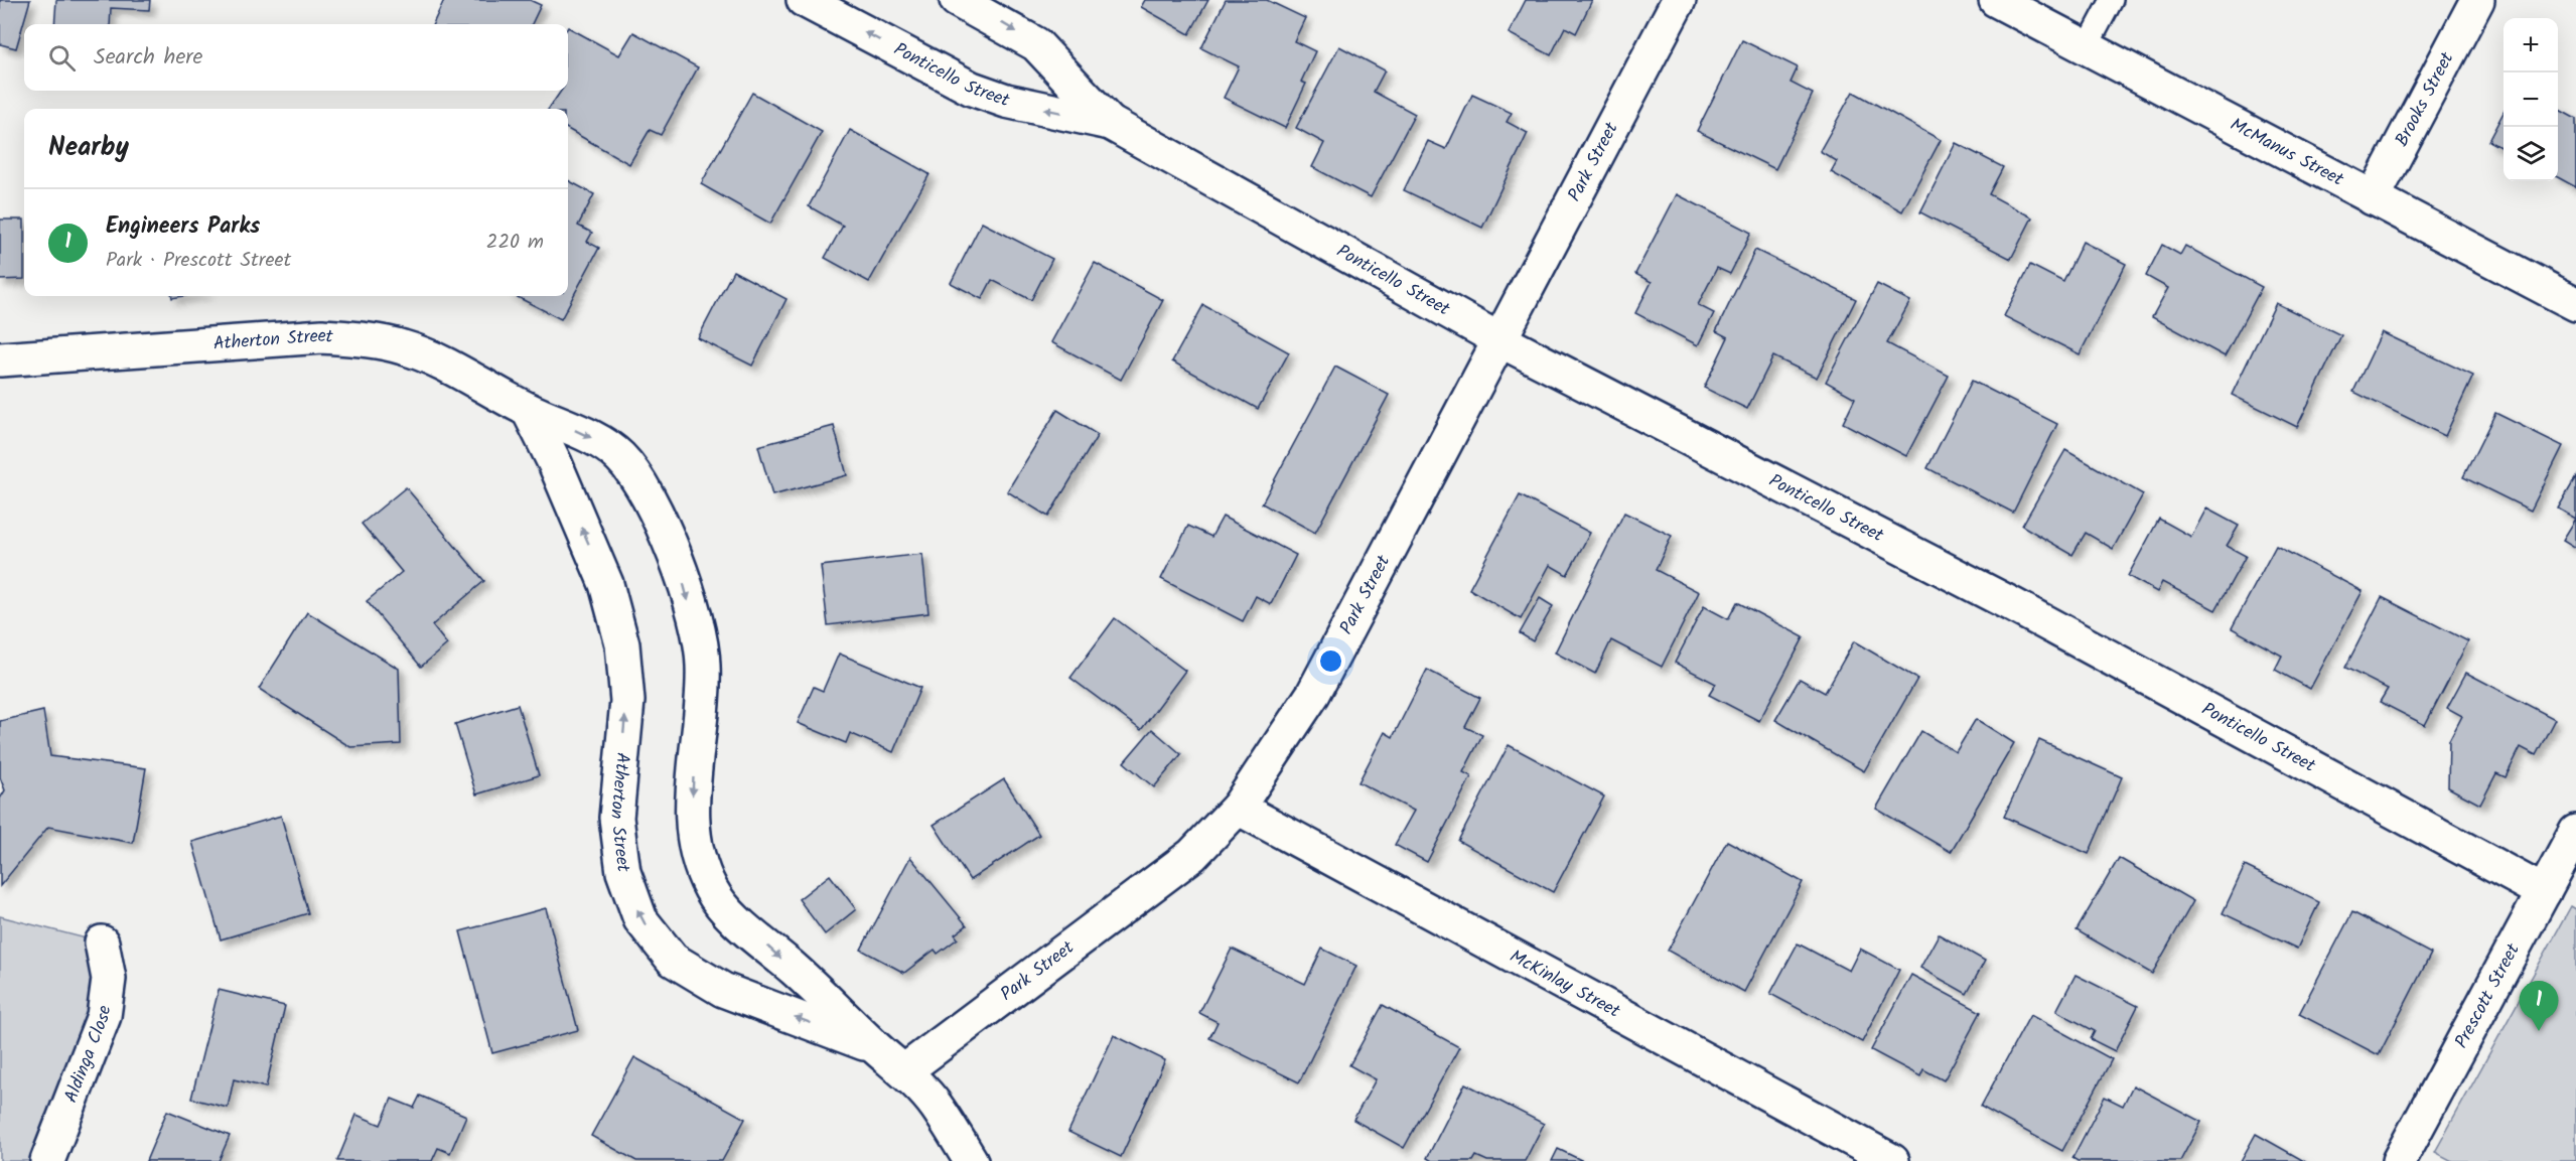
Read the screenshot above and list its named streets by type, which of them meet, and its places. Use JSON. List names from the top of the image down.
{
  "streets": {
    "street": [
      "Ponticello Street",
      "Brooks Street",
      "McManus Street",
      "Park Street",
      "Atherton Street",
      "McKinlay Street",
      "Prescott Street",
      "Aldinga Close"
    ]
  },
  "crossings": [
    ["Ponticello Street", "Park Street"],
    ["Ponticello Street", "Prescott Street"],
    ["Brooks Street", "McManus Street"],
    ["Park Street", "Atherton Street"],
    ["Park Street", "McKinlay Street"]
  ],
  "page": {
    "map_buttons": ["+", "−"],
    "search": "Search here",
    "heading": "Nearby",
    "list": [
      {
        "mark": "1",
        "name": "Engineers Parks",
        "note": "Park · Prescott Street",
        "value": "220 m"
      }
    ],
    "pins": "1"
  }
}
